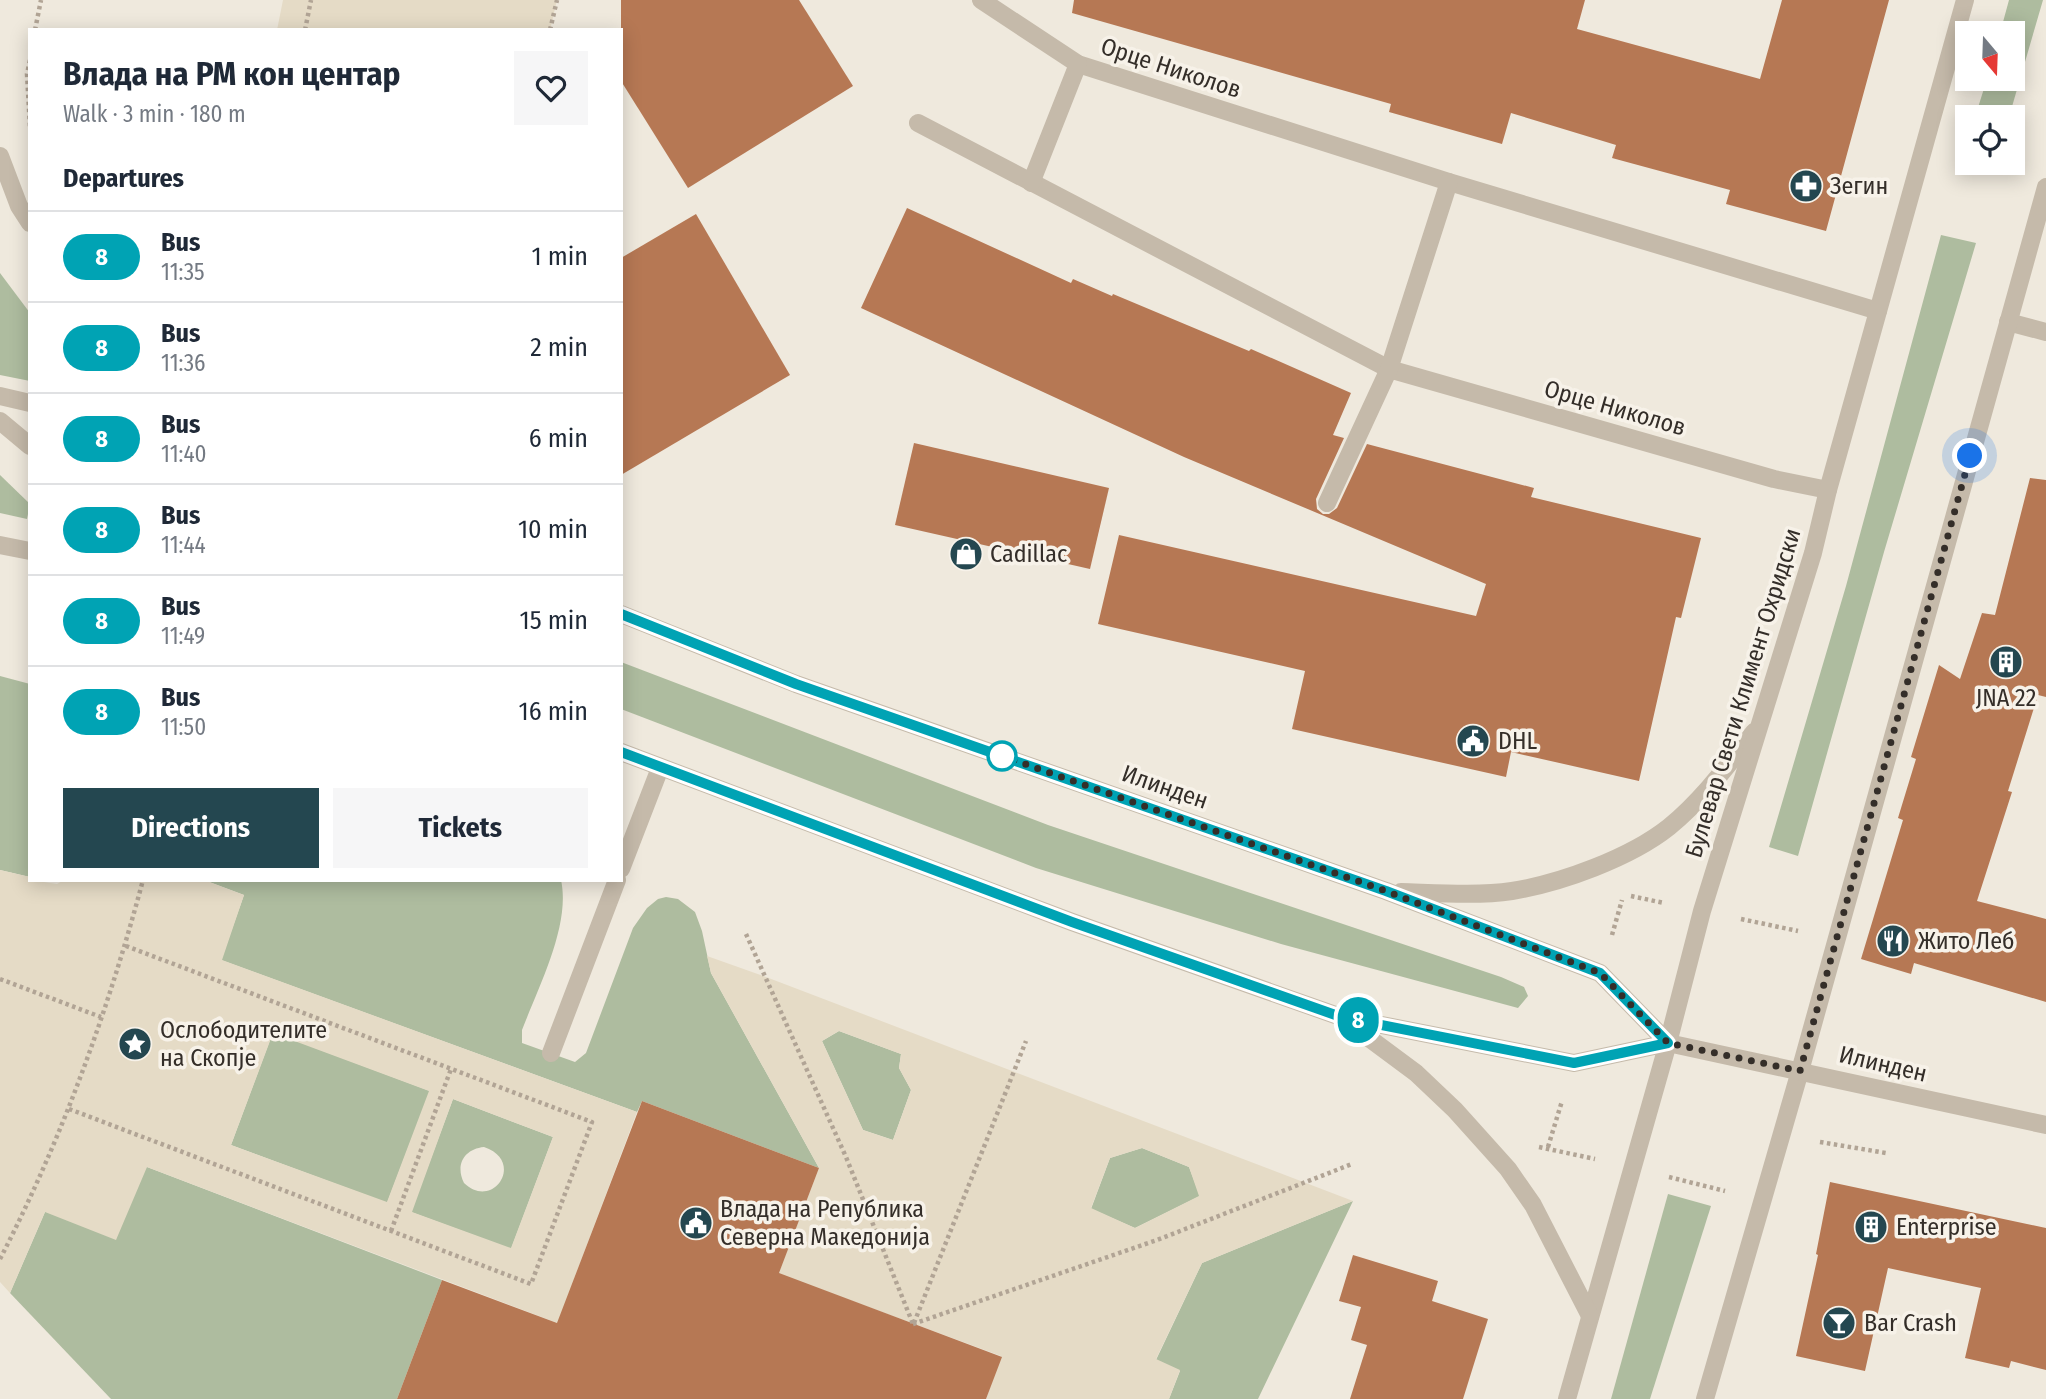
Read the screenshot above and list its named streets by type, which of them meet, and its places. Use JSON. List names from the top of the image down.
{
  "streets": {
    "street": ["Орце Николов", "Булевар Свети Климент Охридски", "Илинден"]
  },
  "crossings": [
    ["Орце Николов", "Булевар Свети Климент Охридски"],
    ["Булевар Свети Климент Охридски", "Илинден"]
  ],
  "places": {
    "pharmacy": ["Зегин"],
    "shop": ["Cadillac"],
    "building": ["JNA 22", "Enterprise"],
    "public building": ["DHL", "Влада на Република Северна Македонија"],
    "restaurant": ["Жито Леб"],
    "place": ["Ослободителите на Скопје"],
    "bar": ["Bar Crash"]
  },
  "lines": ["bus line 8"],
  "north": "bottom",
  "page": {
    "on_map": "8",
    "heading": [
      ["Влада на РМ кон центар", "Walk · 3 min · 180 m"],
      "Departures"
    ],
    "list": [
      {
        "mark": "8",
        "name": "Bus",
        "note": "11:35",
        "value": "1 min"
      },
      {
        "mark": "8",
        "name": "Bus",
        "note": "11:36",
        "value": "2 min"
      },
      {
        "mark": "8",
        "name": "Bus",
        "note": "11:40",
        "value": "6 min"
      },
      {
        "mark": "8",
        "name": "Bus",
        "note": "11:44",
        "value": "10 min"
      },
      {
        "mark": "8",
        "name": "Bus",
        "note": "11:49",
        "value": "15 min"
      },
      {
        "mark": "8",
        "name": "Bus",
        "note": "11:50",
        "value": "16 min"
      }
    ],
    "buttons": ["Directions", "Tickets"]
  }
}
